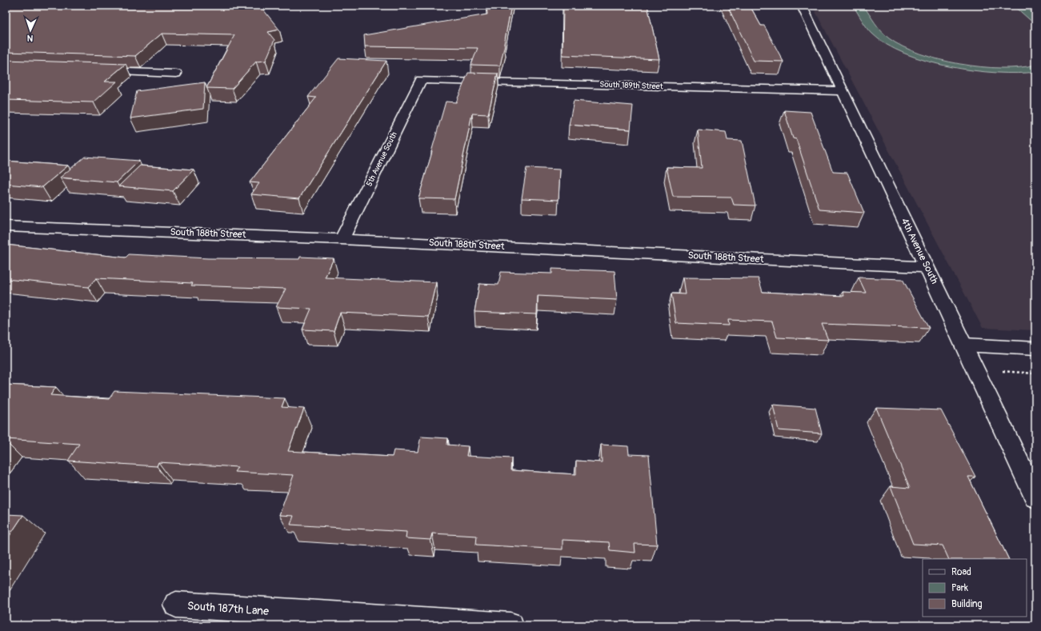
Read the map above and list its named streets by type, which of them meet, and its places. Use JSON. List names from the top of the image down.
{
  "streets": {
    "street": [
      "South 189th Street",
      "5th Avenue South",
      "South 188th Street",
      "4th Avenue South",
      "South 187th Lane"
    ]
  },
  "crossings": [
    ["South 189th Street", "5th Avenue South"],
    ["South 189th Street", "4th Avenue South"],
    ["5th Avenue South", "South 188th Street"],
    ["South 188th Street", "4th Avenue South"]
  ],
  "legend": ["Road", "Park", "Building"],
  "north": "bottom"
}
